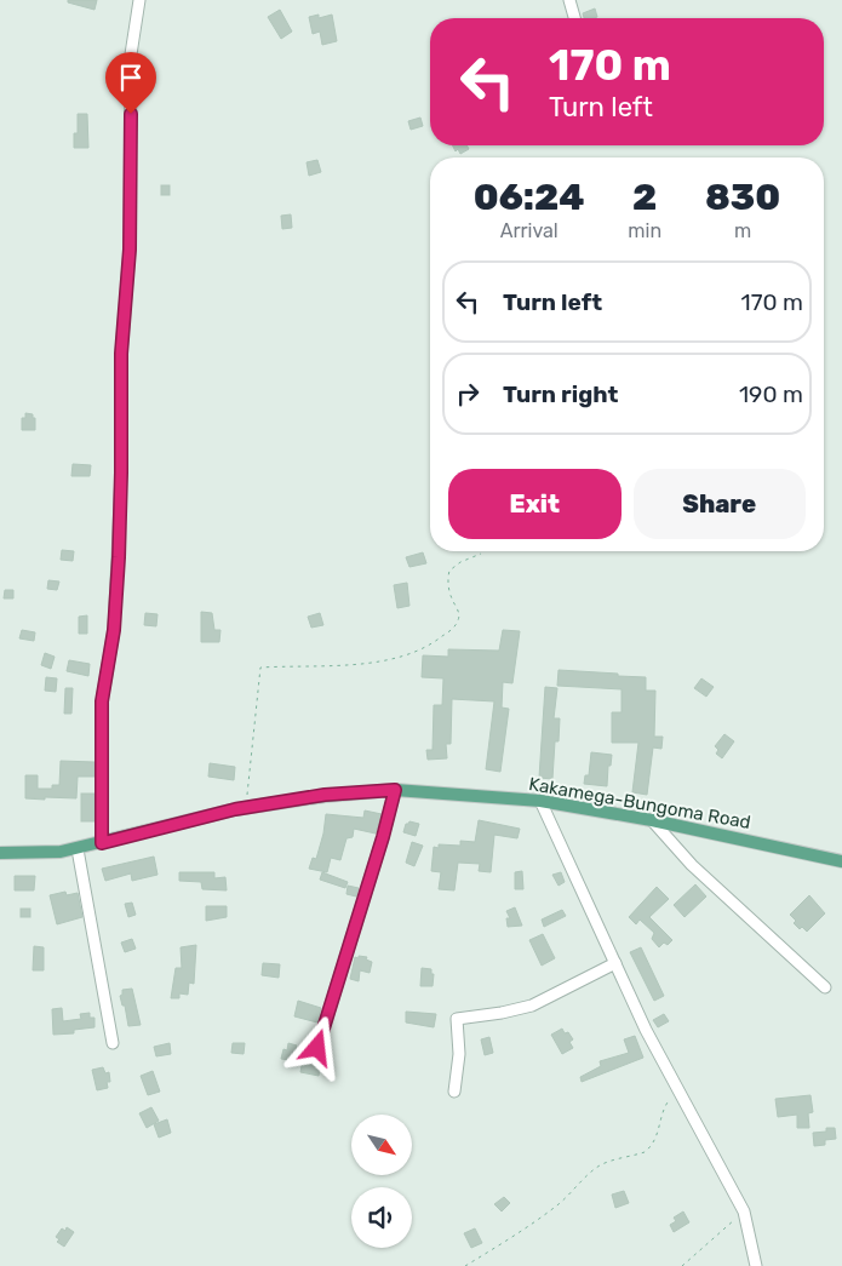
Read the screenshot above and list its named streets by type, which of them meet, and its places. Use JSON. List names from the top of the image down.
{
  "streets": {
    "main road": ["Kakamega-Bungoma Road"]
  },
  "north": "bottom right",
  "page": {
    "turn": ["170 m", "Turn left"],
    "eta": [
      "06:24",
      "Arrival",
      "2",
      "min",
      "830",
      "m"
    ],
    "list": [
      {
        "name": "Turn left",
        "value": "170 m"
      },
      {
        "name": "Turn right",
        "value": "190 m"
      }
    ],
    "buttons": ["Exit", "Share"]
  }
}
